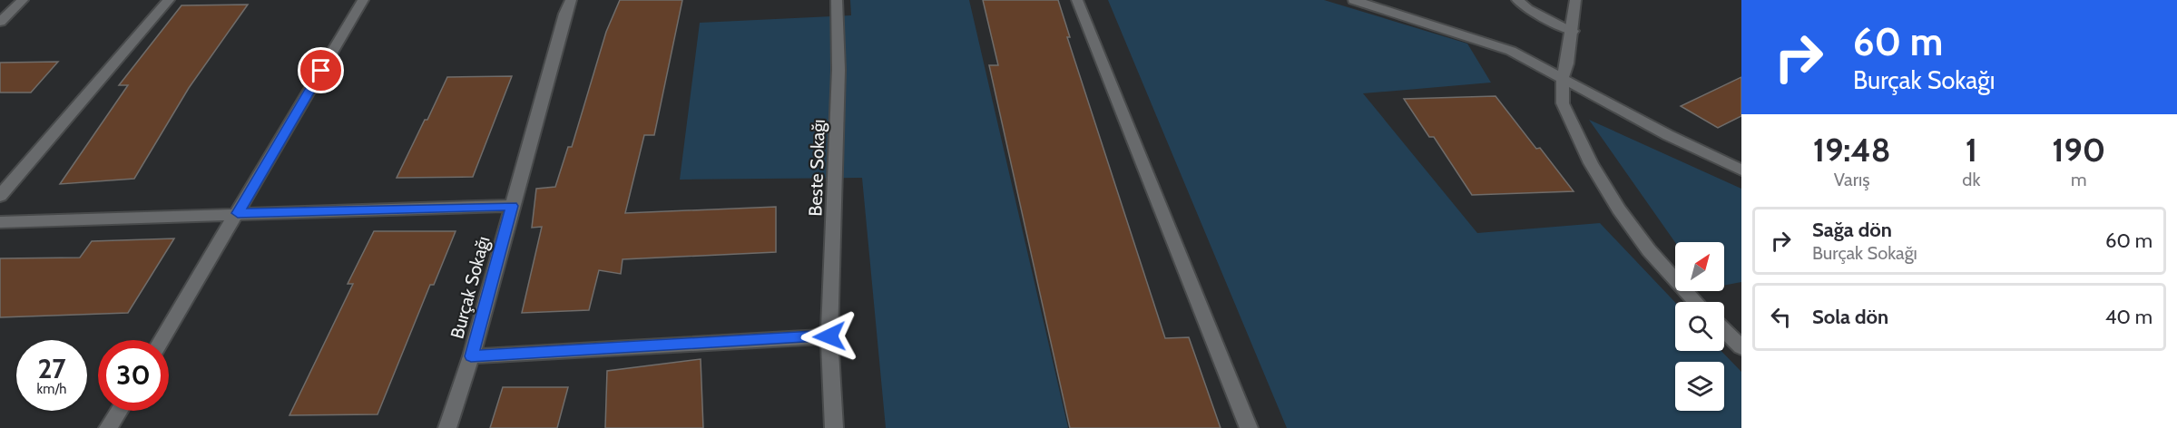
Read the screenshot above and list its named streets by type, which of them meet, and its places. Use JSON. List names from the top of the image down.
{
  "streets": {
    "street": ["Beste Sokağı", "Burçak Sokağı"]
  },
  "north": "top right",
  "page": {
    "turn": ["60 m", "Burçak Sokağı"],
    "eta": [
      "19:48",
      "Varış",
      "1",
      "dk",
      "190",
      "m"
    ],
    "list": [
      {
        "name": "Sağa dön",
        "note": "Burçak Sokağı",
        "value": "60 m"
      },
      {
        "name": "Sola dön",
        "value": "40 m"
      }
    ],
    "speed": "27 km/h",
    "limit": "30"
  }
}
